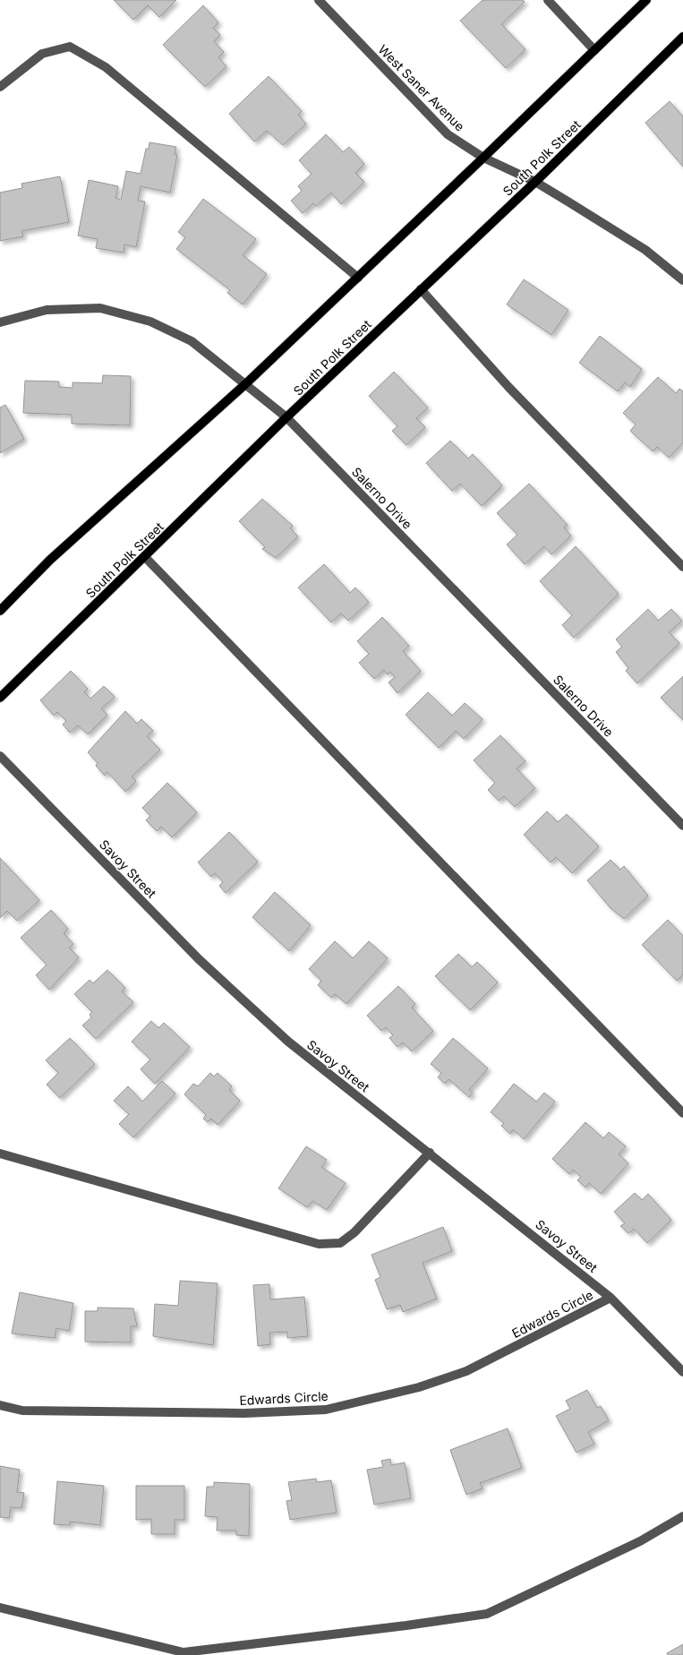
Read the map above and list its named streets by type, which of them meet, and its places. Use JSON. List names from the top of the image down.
{
  "streets": {
    "main road": ["South Polk Street"],
    "street": [
      "West Saner Avenue",
      "Salerno Drive",
      "Savoy Street",
      "Edwards Circle"
    ]
  },
  "crossings": [
    ["West Saner Avenue", "South Polk Street"],
    ["South Polk Street", "Salerno Drive"],
    ["Savoy Street", "Edwards Circle"]
  ]
}
